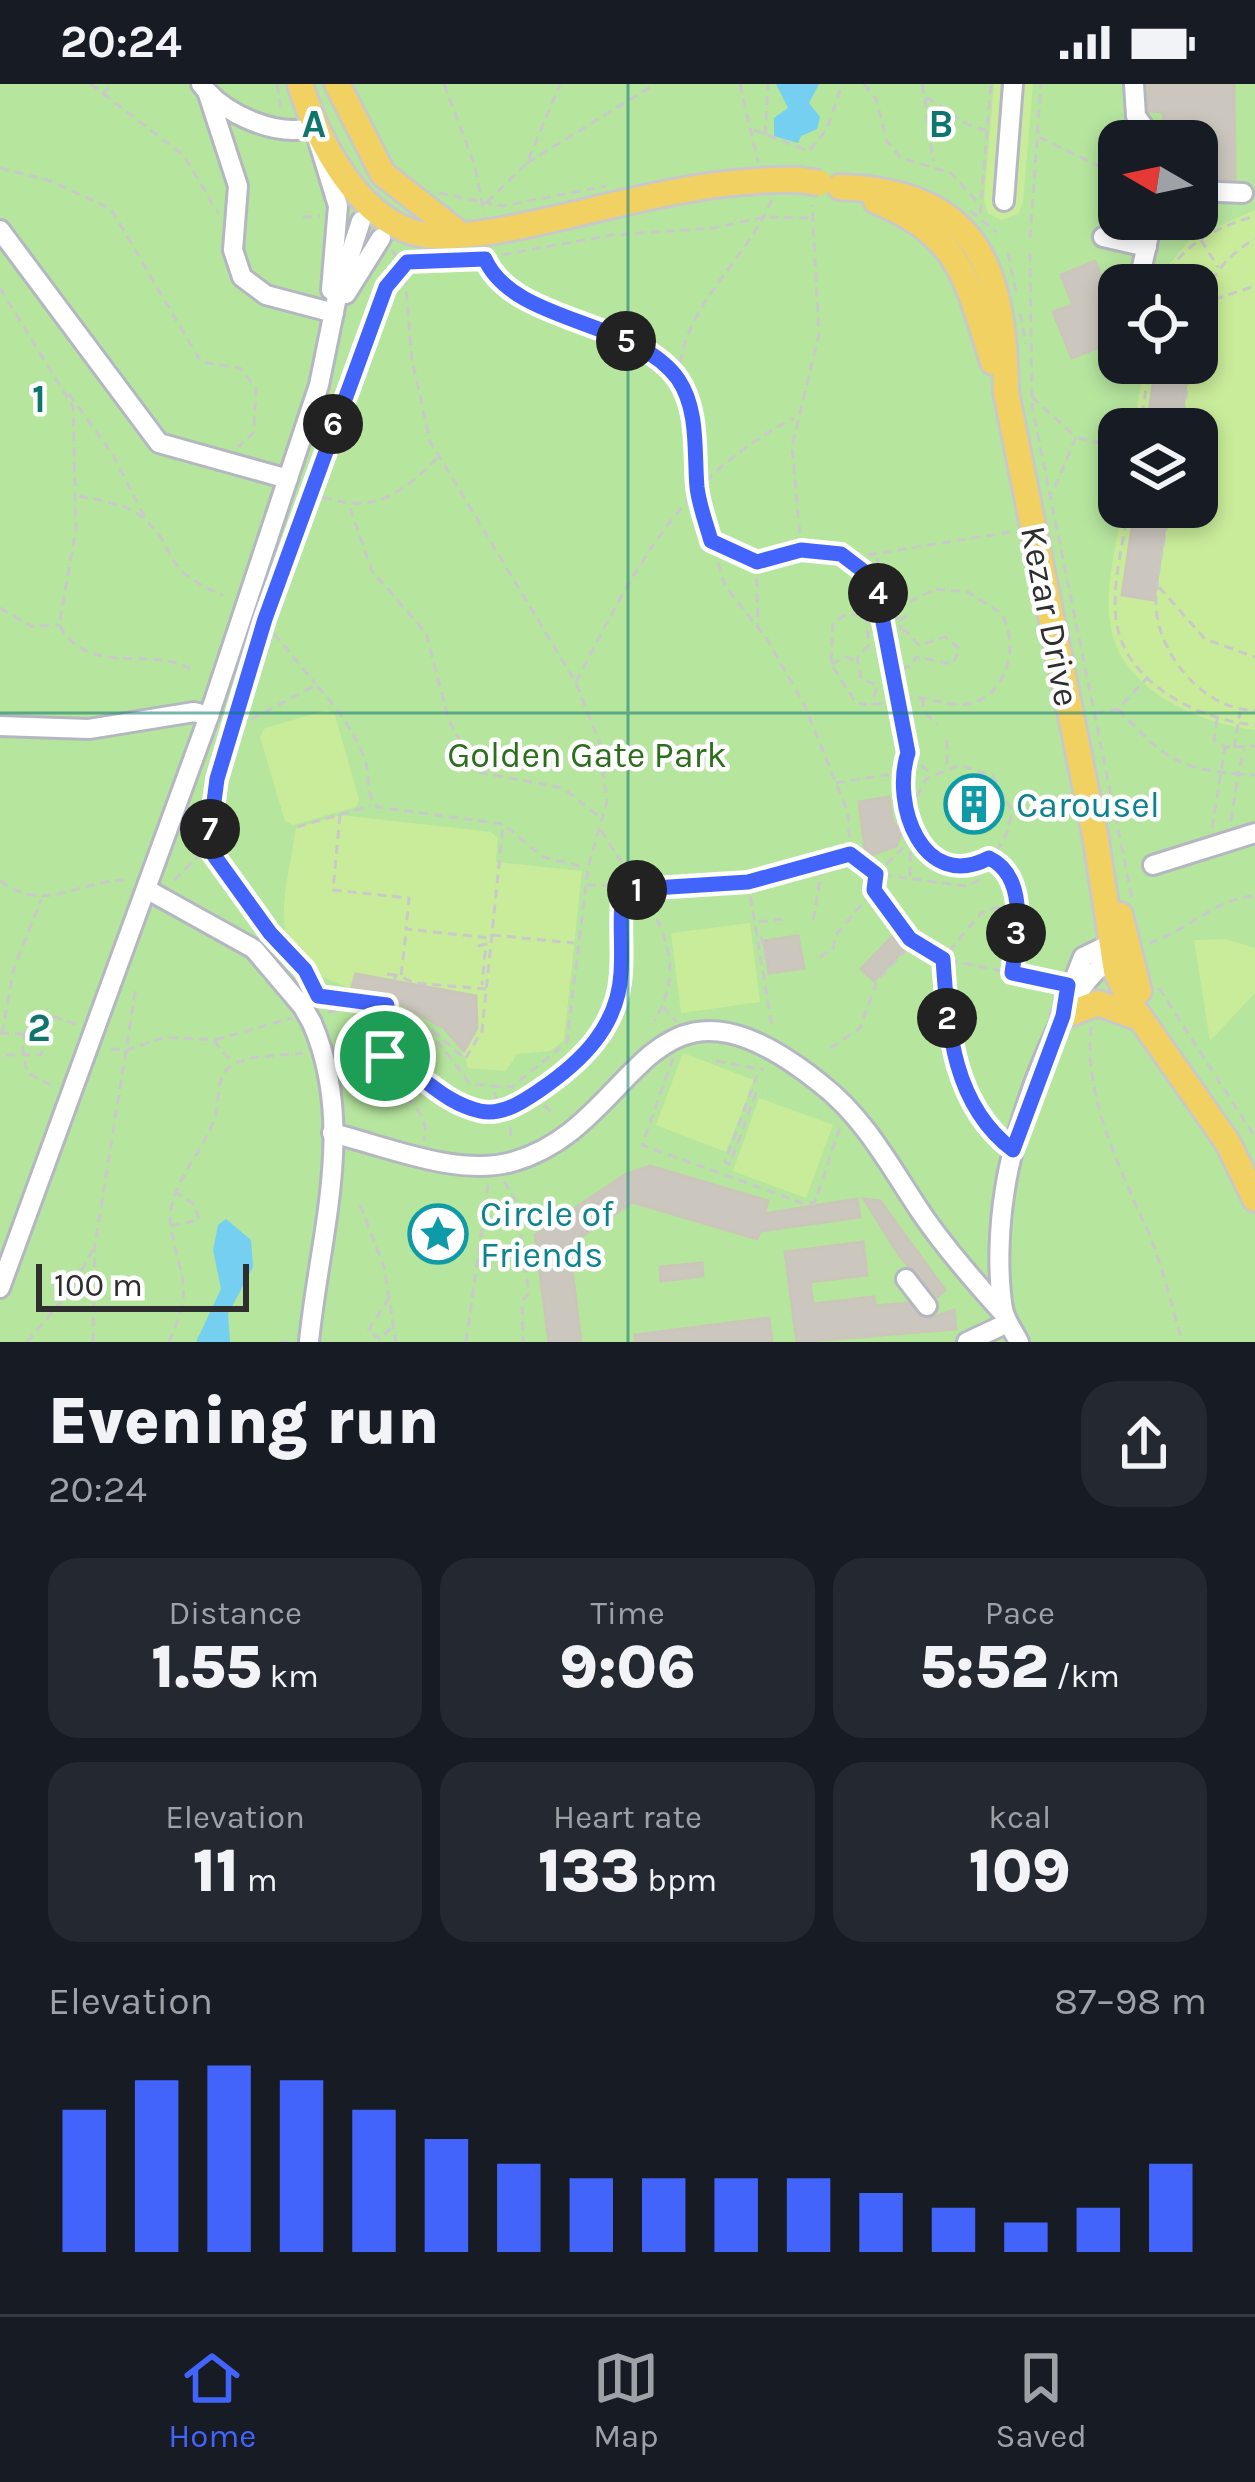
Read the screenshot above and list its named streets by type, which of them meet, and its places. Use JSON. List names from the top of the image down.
{
  "streets": {
    "main road": ["Kezar Drive"]
  },
  "parks": ["Golden Gate Park"],
  "places": {
    "building": ["Carousel"],
    "place": ["Circle of Friends"]
  },
  "scale_bar": "100 m",
  "north": "left",
  "page": {
    "status": "20:24",
    "pins": [
      "5",
      "6",
      "4",
      "7",
      "1",
      "3",
      "2"
    ],
    "scale": "100 m",
    "heading": ["Evening run", "20:24"],
    "stats": [
      ["Distance", "1.55 km"],
      ["Time", "9:06"],
      ["Pace", "5:52 /km"],
      ["Elevation", "11 m"],
      ["Heart rate", "133 bpm"],
      ["kcal", "109"]
    ],
    "chart": ["Elevation", "87–98 m"],
    "tabs": ["Home", "Map", "Saved"]
  },
  "grid": {
    "columns": ["A", "B"],
    "rows": ["1", "2"]
  }
}
